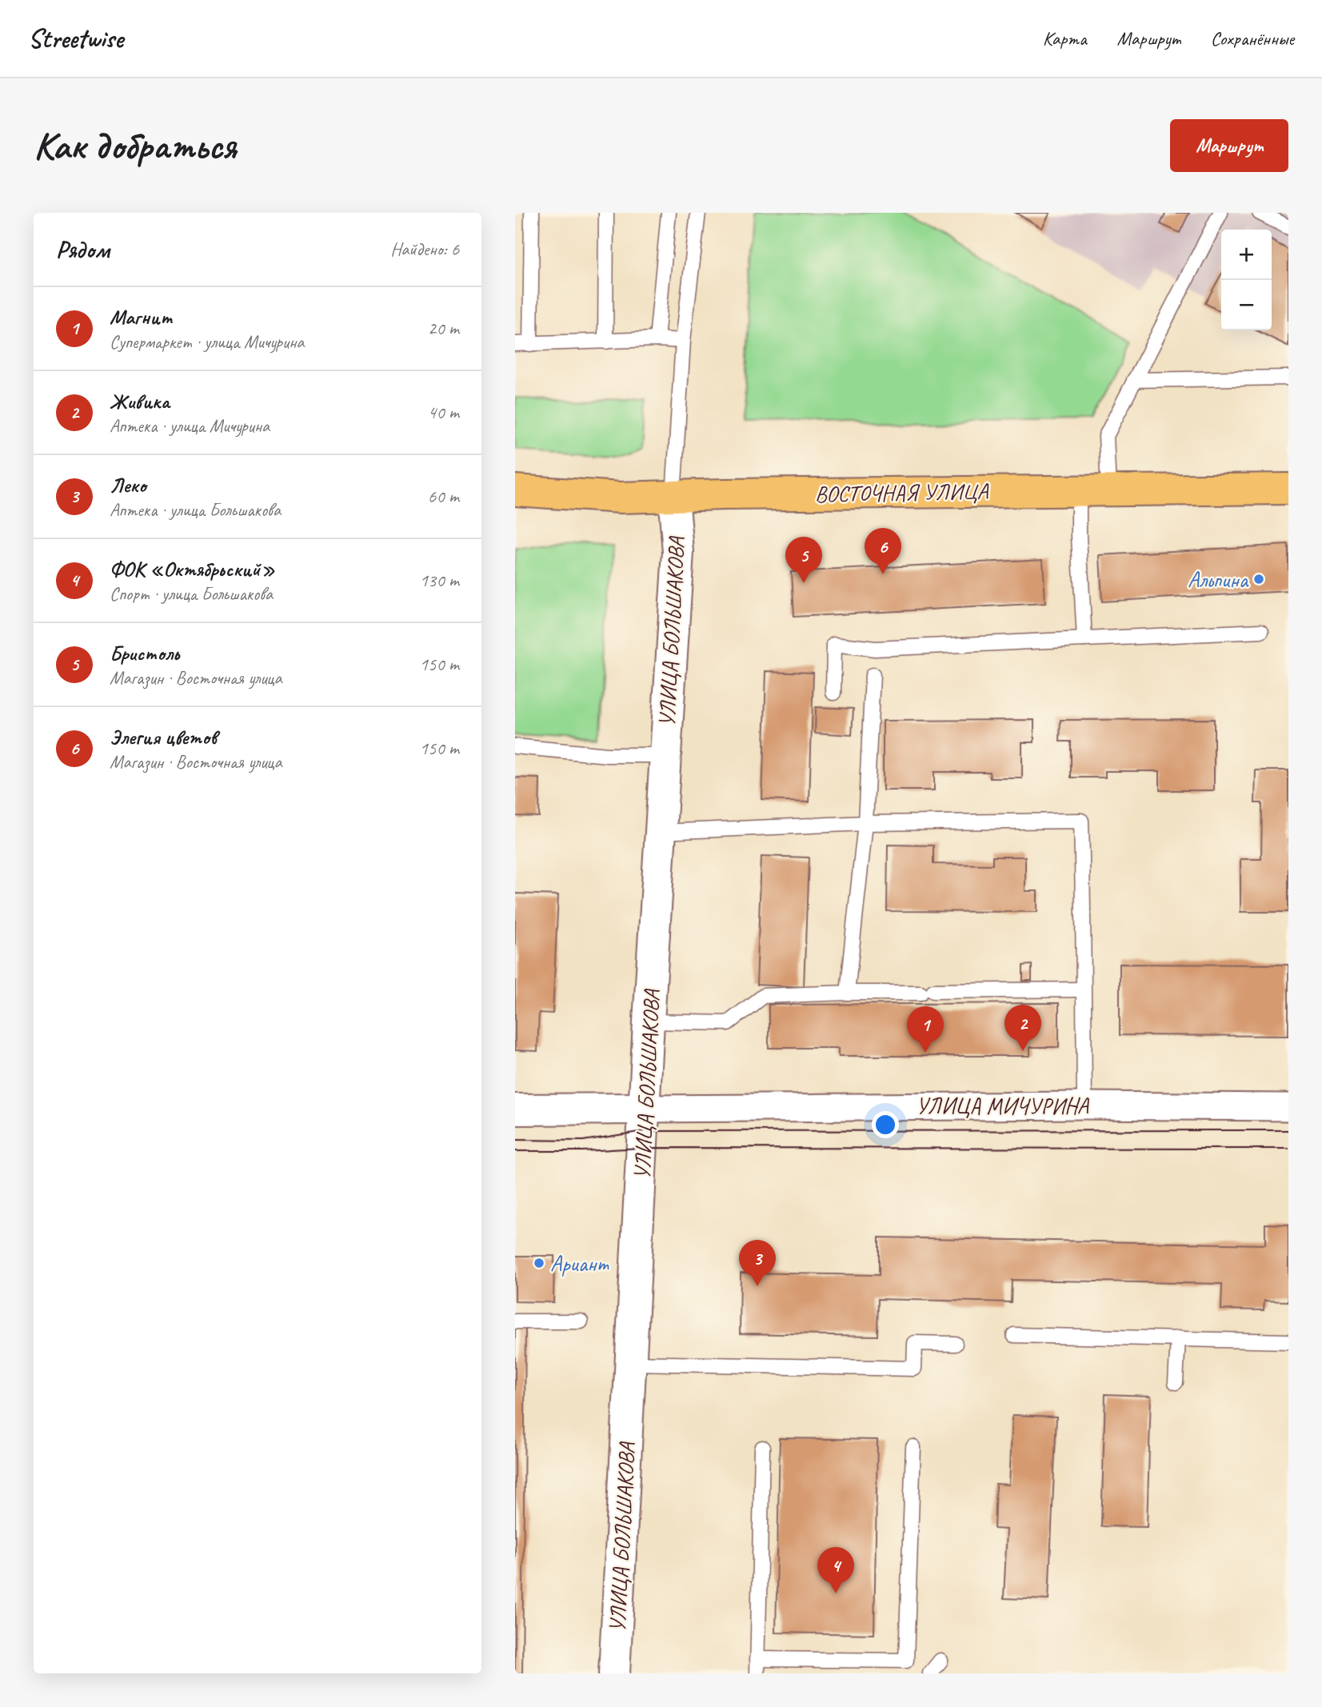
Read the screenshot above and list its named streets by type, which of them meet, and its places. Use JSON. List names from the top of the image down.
{
  "streets": {
    "main road": ["ВОСТОЧНАЯ УЛИЦА"],
    "street": ["УЛИЦА БОЛЬШАКОВА", "УЛИЦА МИЧУРИНА"]
  },
  "crossings": [
    ["ВОСТОЧНАЯ УЛИЦА", "УЛИЦА БОЛЬШАКОВА"],
    ["УЛИЦА БОЛЬШАКОВА", "УЛИЦА МИЧУРИНА"]
  ],
  "places": ["Альпина", "Ариант"],
  "page": {
    "header": "Streetwise",
    "nav": ["Карта", "Маршрут", "Сохранённые"],
    "buttons": "Маршрут",
    "title": "Как добраться",
    "heading": ["Рядом", "Найдено: 6"],
    "map_buttons": ["+", "−"],
    "list": [
      {
        "mark": "1",
        "name": "Магнит",
        "note": "Супермаркет · улица Мичурина",
        "value": "20 m"
      },
      {
        "mark": "2",
        "name": "Живика",
        "note": "Аптека · улица Мичурина",
        "value": "40 m"
      },
      {
        "mark": "3",
        "name": "Леко",
        "note": "Аптека · улица Большакова",
        "value": "60 m"
      },
      {
        "mark": "4",
        "name": "ФОК «Октябрьский»",
        "note": "Спорт · улица Большакова",
        "value": "130 m"
      },
      {
        "mark": "5",
        "name": "Бристоль",
        "note": "Магазин · Восточная улица",
        "value": "150 m"
      },
      {
        "mark": "6",
        "name": "Элегия цветов",
        "note": "Магазин · Восточная улица",
        "value": "150 m"
      }
    ],
    "pins": [
      "6",
      "5",
      "2",
      "1",
      "3",
      "4"
    ]
  }
}
